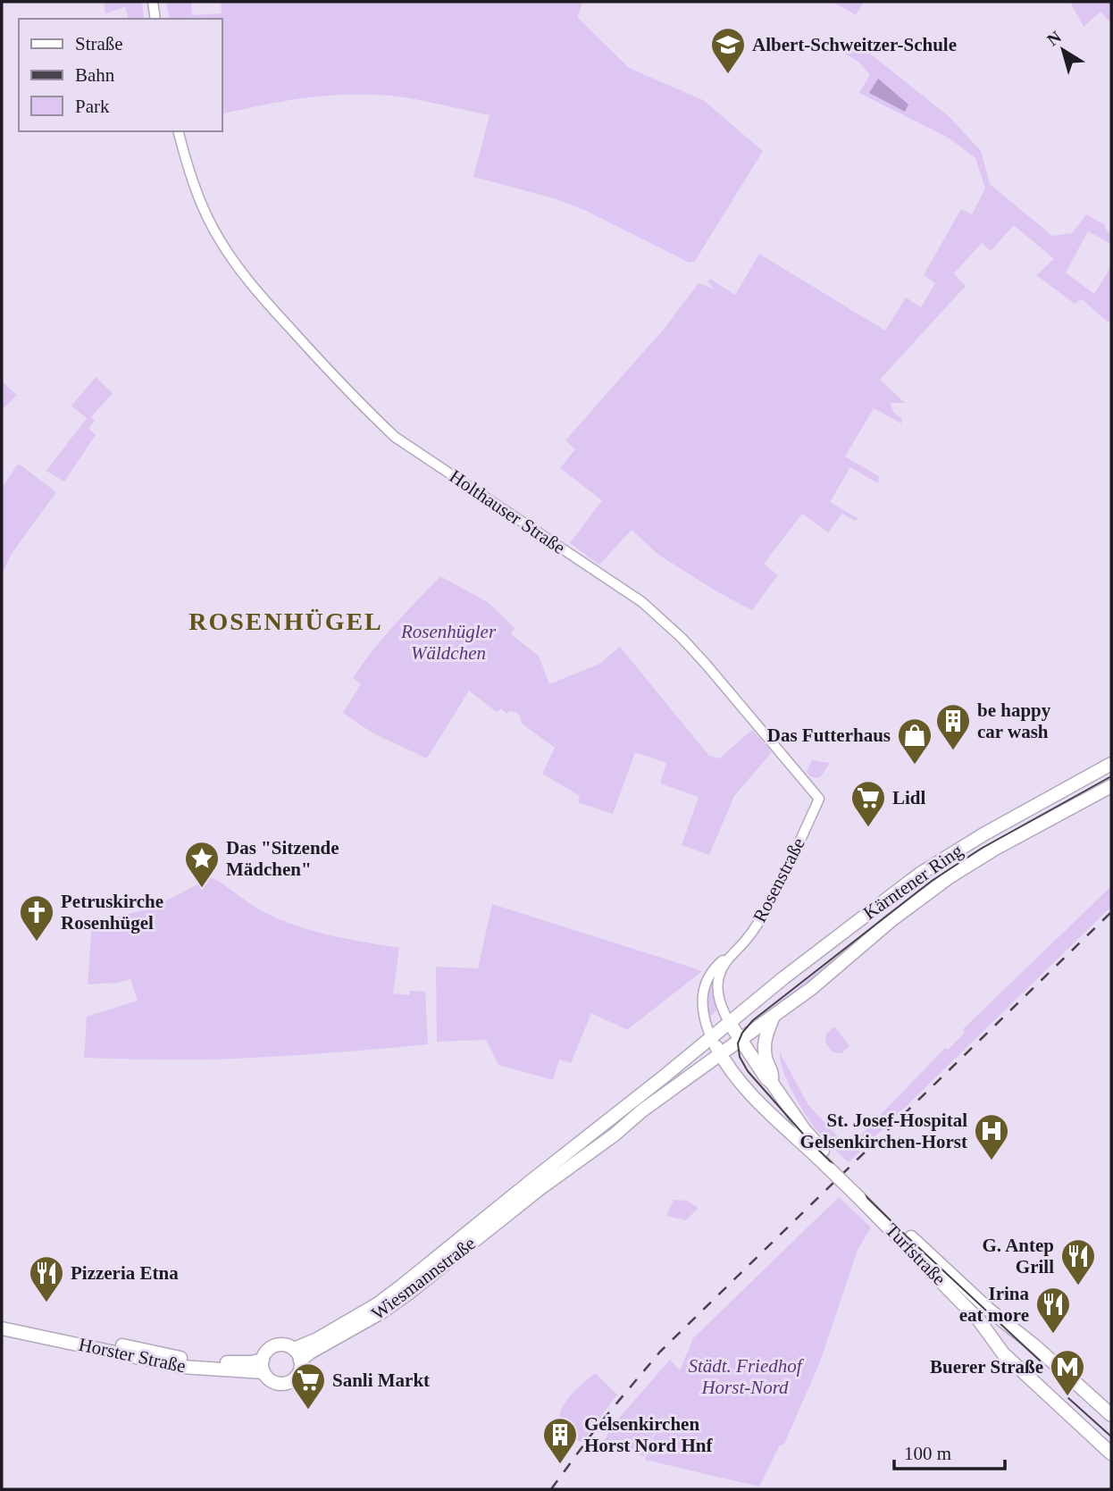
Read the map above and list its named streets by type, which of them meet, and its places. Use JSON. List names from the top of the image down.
{
  "streets": {
    "main road": [
      "Kärntener Ring",
      "Turfstraße",
      "Wiesmannstraße",
      "Horster Straße"
    ],
    "street": ["Holthauser Straße", "Rosenstraße"]
  },
  "crossings": [
    ["Holthauser Straße", "Rosenstraße"],
    ["Rosenstraße", "Kärntener Ring"],
    ["Kärntener Ring", "Turfstraße"],
    ["Kärntener Ring", "Wiesmannstraße"],
    ["Wiesmannstraße", "Horster Straße"]
  ],
  "districts": ["ROSENHÜGEL"],
  "parks": ["Rosenhügler Wäldchen", "Städt. Friedhof Horst-Nord"],
  "places": {
    "school or university": ["Albert-Schweitzer-Schule"],
    "building": ["be happy car wash", "Gelsenkirchen Horst Nord Hnf"],
    "shop": ["Das Futterhaus"],
    "supermarket": ["Lidl", "Sanli Markt"],
    "place": ["Das \"Sitzende Mädchen\""],
    "church": ["Petruskirche Rosenhügel"],
    "hospital": ["St. Josef-Hospital Gelsenkirchen-Horst"],
    "restaurant": ["G. Antep Grill", "Pizzeria Etna", "Irina eat more"],
    "metro station": ["Buerer Straße"]
  },
  "legend": ["Straße", "Bahn", "Park"],
  "scale_bar": "100 m",
  "north": "top left"
}
